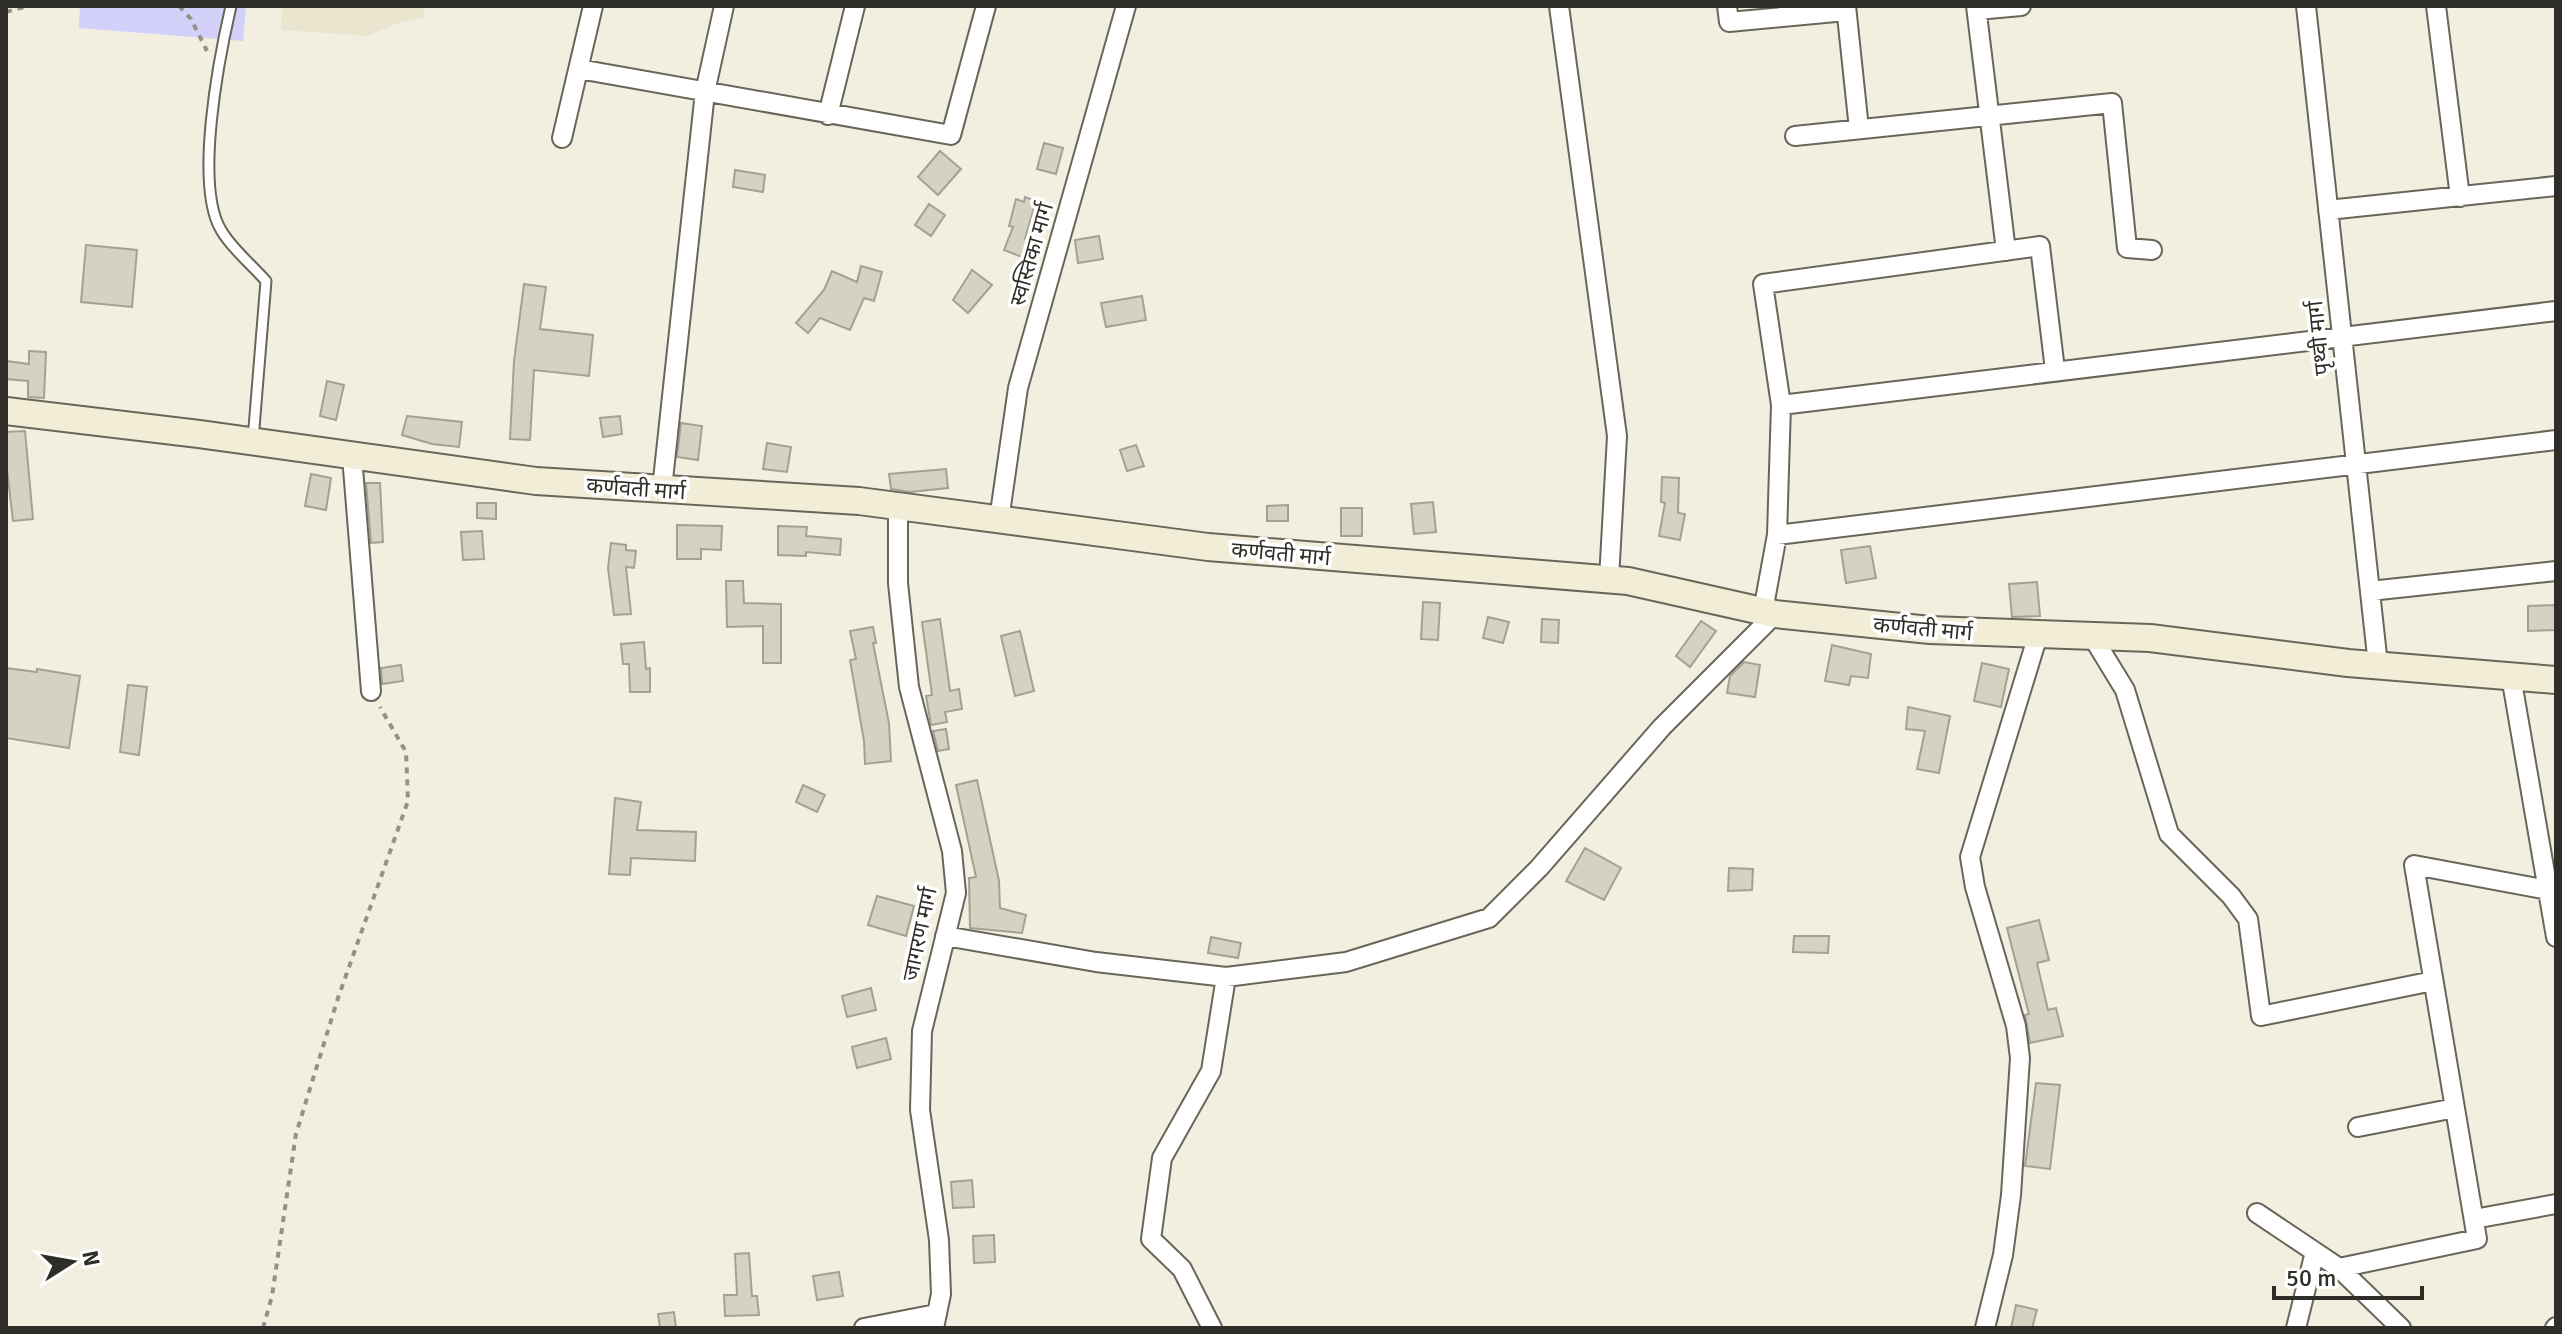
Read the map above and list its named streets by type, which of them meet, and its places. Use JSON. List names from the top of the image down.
{
  "streets": {
    "main road": ["कर्णवती मार्ग"],
    "street": ["स्वस्तिका मार्ग", "पृथ्वी मार्ग", "जागरण मार्ग"]
  },
  "crossings": [
    ["स्वस्तिका मार्ग", "कर्णवती मार्ग"],
    ["पृथ्वी मार्ग", "कर्णवती मार्ग"],
    ["कर्णवती मार्ग", "जागरण मार्ग"]
  ],
  "scale_bar": "50 m",
  "north": "right"
}
